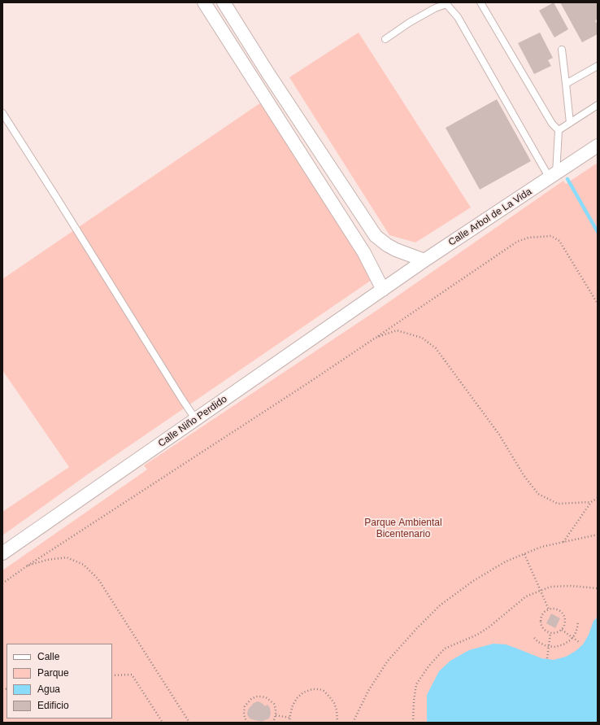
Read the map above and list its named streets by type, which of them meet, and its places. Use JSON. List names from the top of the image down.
{
  "streets": {
    "street": ["Calle Arbol de La Vida", "Calle Niño Perdido"]
  },
  "crossings": [
    ["Calle Arbol de La Vida", "Calle Niño Perdido"]
  ],
  "parks": ["Parque Ambiental Bicentenario"],
  "legend": [
    "Calle",
    "Parque",
    "Agua",
    "Edificio"
  ]
}
